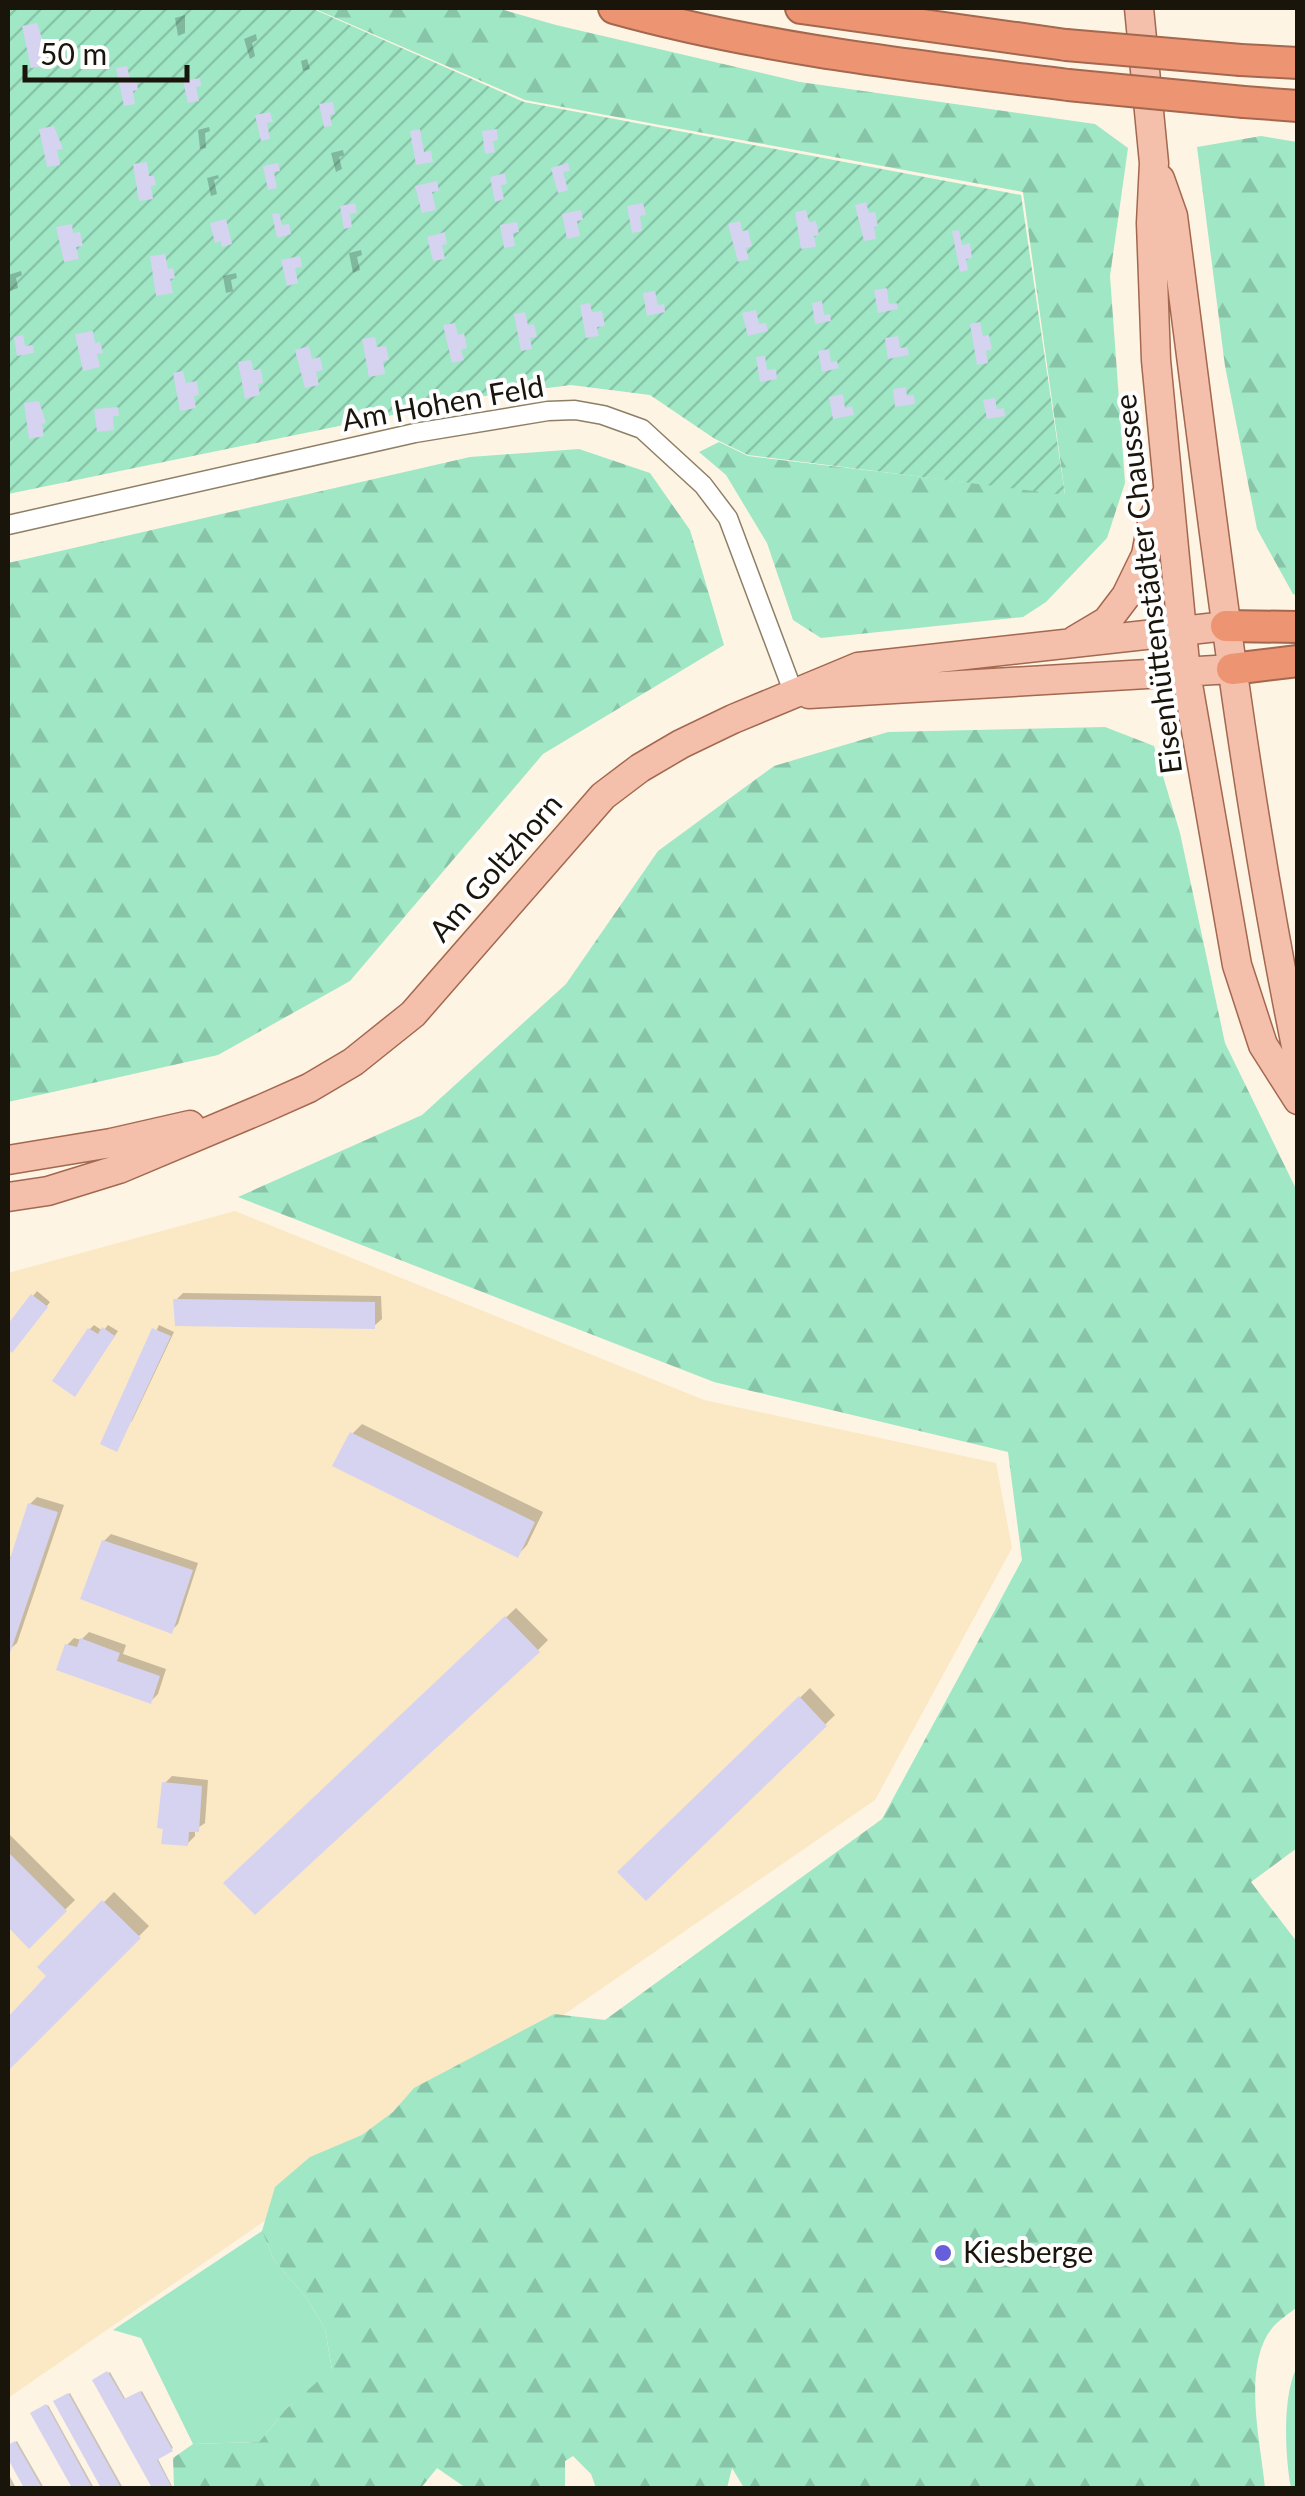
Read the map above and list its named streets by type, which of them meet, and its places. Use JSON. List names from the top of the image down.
{
  "streets": {
    "main road": ["Eisenhüttenstädter Chaussee", "Am Goltzhorn"],
    "street": ["Am Hohen Feld"]
  },
  "crossings": [
    ["Am Hohen Feld", "Am Goltzhorn"],
    ["Eisenhüttenstädter Chaussee", "Am Goltzhorn"]
  ],
  "places": ["Kiesberge"],
  "scale_bar": "50 m"
}
